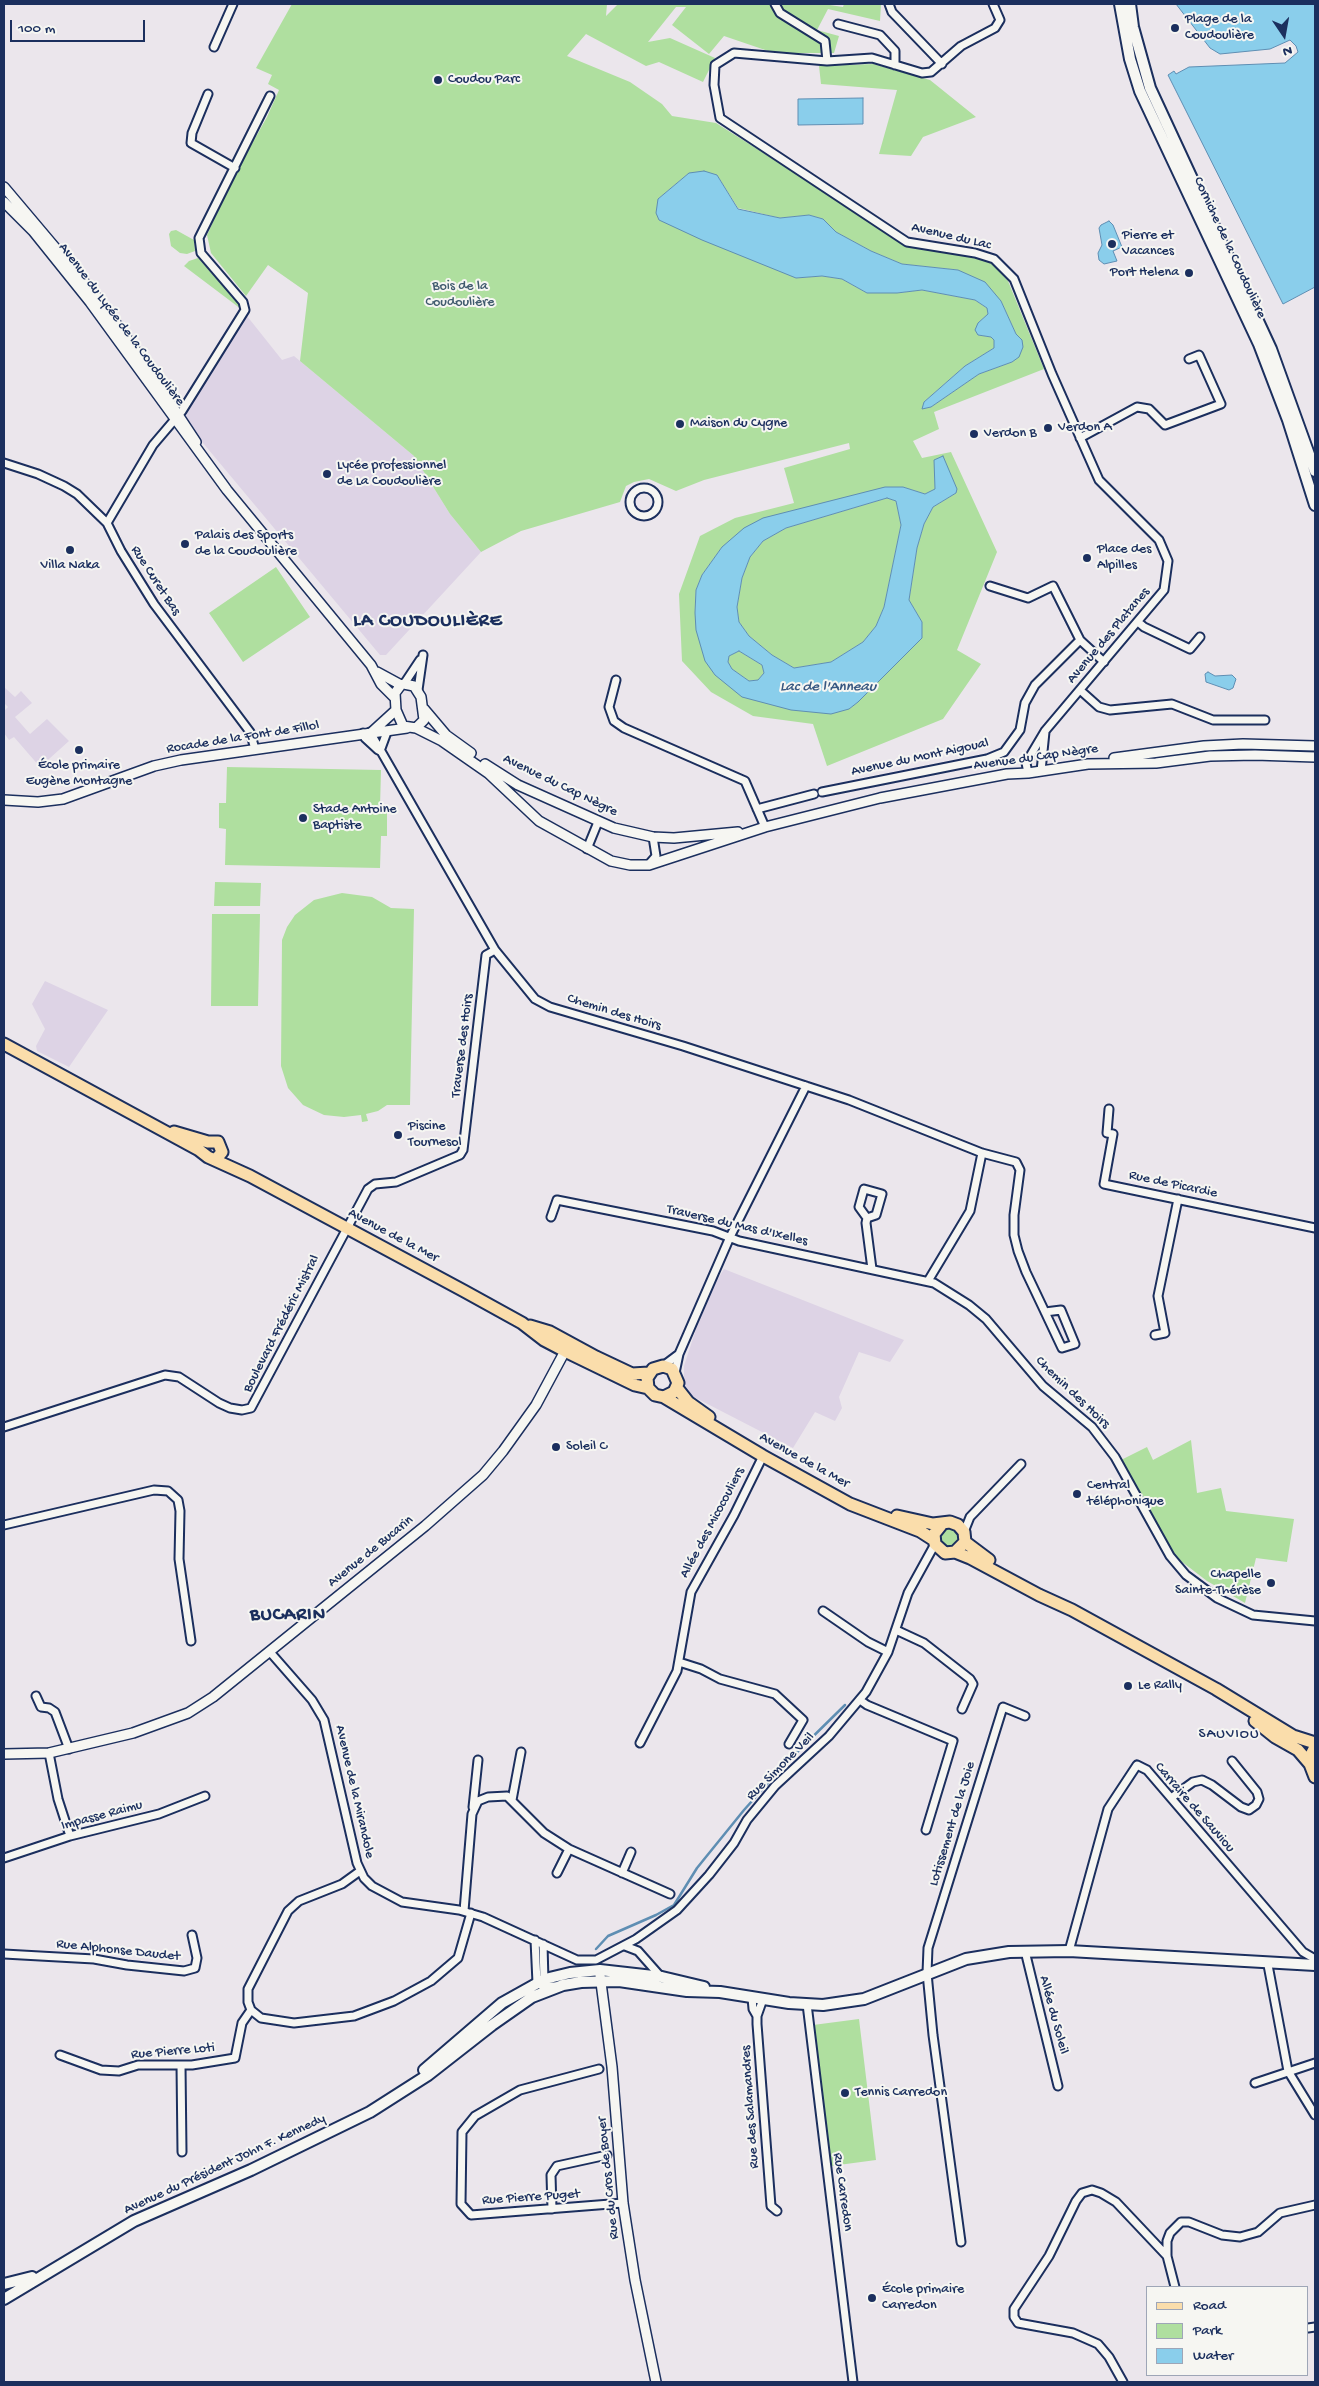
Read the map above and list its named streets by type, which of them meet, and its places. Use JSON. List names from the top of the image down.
{
  "streets": {
    "main road": ["Corniche de la Coudoulière", "Avenue de la Mer", "Avenue du Président John F. Kennedy"],
    "street": [
      "Avenue du Lac",
      "Avenue du Lycée de la Coudoulière",
      "Rue Curet Bas",
      "Avenue des Platanes",
      "Rocade de la Font de Fillol",
      "Avenue du Mont Aigoual",
      "Avenue du Cap Nègre",
      "Chemin des Hoirs",
      "Traverse des Hoirs",
      "Rue de Picardie",
      "Traverse du Mas d'Ixelles",
      "Boulevard Frédéric Mistral",
      "Allée des Micocouliers",
      "Avenue de Bucarin",
      "Rue Simone Veil",
      "Avenue de la Mirandole",
      "Carraire de Sauviou",
      "Impasse Raimu",
      "Lotissement de la Joie",
      "Rue Alphonse Daudet",
      "Allée du Soleil",
      "Rue Pierre Loti",
      "Rue des Salamandres",
      "Rue du Cros de Boyer",
      "Rue Carredon",
      "Rue Pierre Puget"
    ]
  },
  "crossings": [
    ["Avenue du Lac", "Avenue des Platanes"],
    ["Avenue du Lycée de la Coudoulière", "Rocade de la Font de Fillol"],
    ["Avenue du Lycée de la Coudoulière", "Avenue du Cap Nègre"],
    ["Rue Curet Bas", "Rocade de la Font de Fillol"],
    ["Avenue des Platanes", "Avenue du Cap Nègre"],
    ["Rocade de la Font de Fillol", "Avenue du Cap Nègre"],
    ["Rocade de la Font de Fillol", "Chemin des Hoirs"],
    ["Chemin des Hoirs", "Traverse des Hoirs"],
    ["Chemin des Hoirs", "Traverse du Mas d'Ixelles"],
    ["Traverse des Hoirs", "Avenue de la Mer"],
    ["Traverse des Hoirs", "Boulevard Frédéric Mistral"],
    ["Avenue de la Mer", "Boulevard Frédéric Mistral"],
    ["Avenue de la Mer", "Allée des Micocouliers"],
    ["Avenue de la Mer", "Avenue de Bucarin"],
    ["Avenue de la Mer", "Rue Simone Veil"],
    ["Avenue de Bucarin", "Avenue de la Mirandole"],
    ["Rue Simone Veil", "Avenue de la Mirandole"],
    ["Carraire de Sauviou", "Avenue du Président John F. Kennedy"],
    ["Lotissement de la Joie", "Avenue du Président John F. Kennedy"],
    ["Allée du Soleil", "Avenue du Président John F. Kennedy"],
    ["Rue des Salamandres", "Avenue du Président John F. Kennedy"],
    ["Avenue du Président John F. Kennedy", "Rue du Cros de Boyer"],
    ["Avenue du Président John F. Kennedy", "Rue Carredon"],
    ["Rue du Cros de Boyer", "Rue Pierre Puget"]
  ],
  "districts": ["LA COUDOULIÈRE", "BUCARIN", "SAUVIOU"],
  "water": ["Lac de l'Anneau"],
  "parks": ["Bois de la Coudoulière"],
  "places": [
    "Plage de la Coudoulière",
    "Coudou Parc",
    "Pierre et Vacances",
    "Port Helena",
    "Maison du Cygne",
    "Verdon A",
    "Verdon B",
    "Lycée professionnel de La Coudoulière",
    "Palais des Sports de la Coudoulière",
    "Villa Naka",
    "Place des Alpilles",
    "École primaire Eugène Montagne",
    "Stade Antoine Baptiste",
    "Piscine Tournesol",
    "Soleil C",
    "Central téléphonique",
    "Chapelle Sainte-Thérèse",
    "Le Rally",
    "Tennis Carredon",
    "École primaire Carredon"
  ],
  "legend": ["Road", "Park", "Water"],
  "scale_bar": "100 m",
  "north": "bottom"
}
